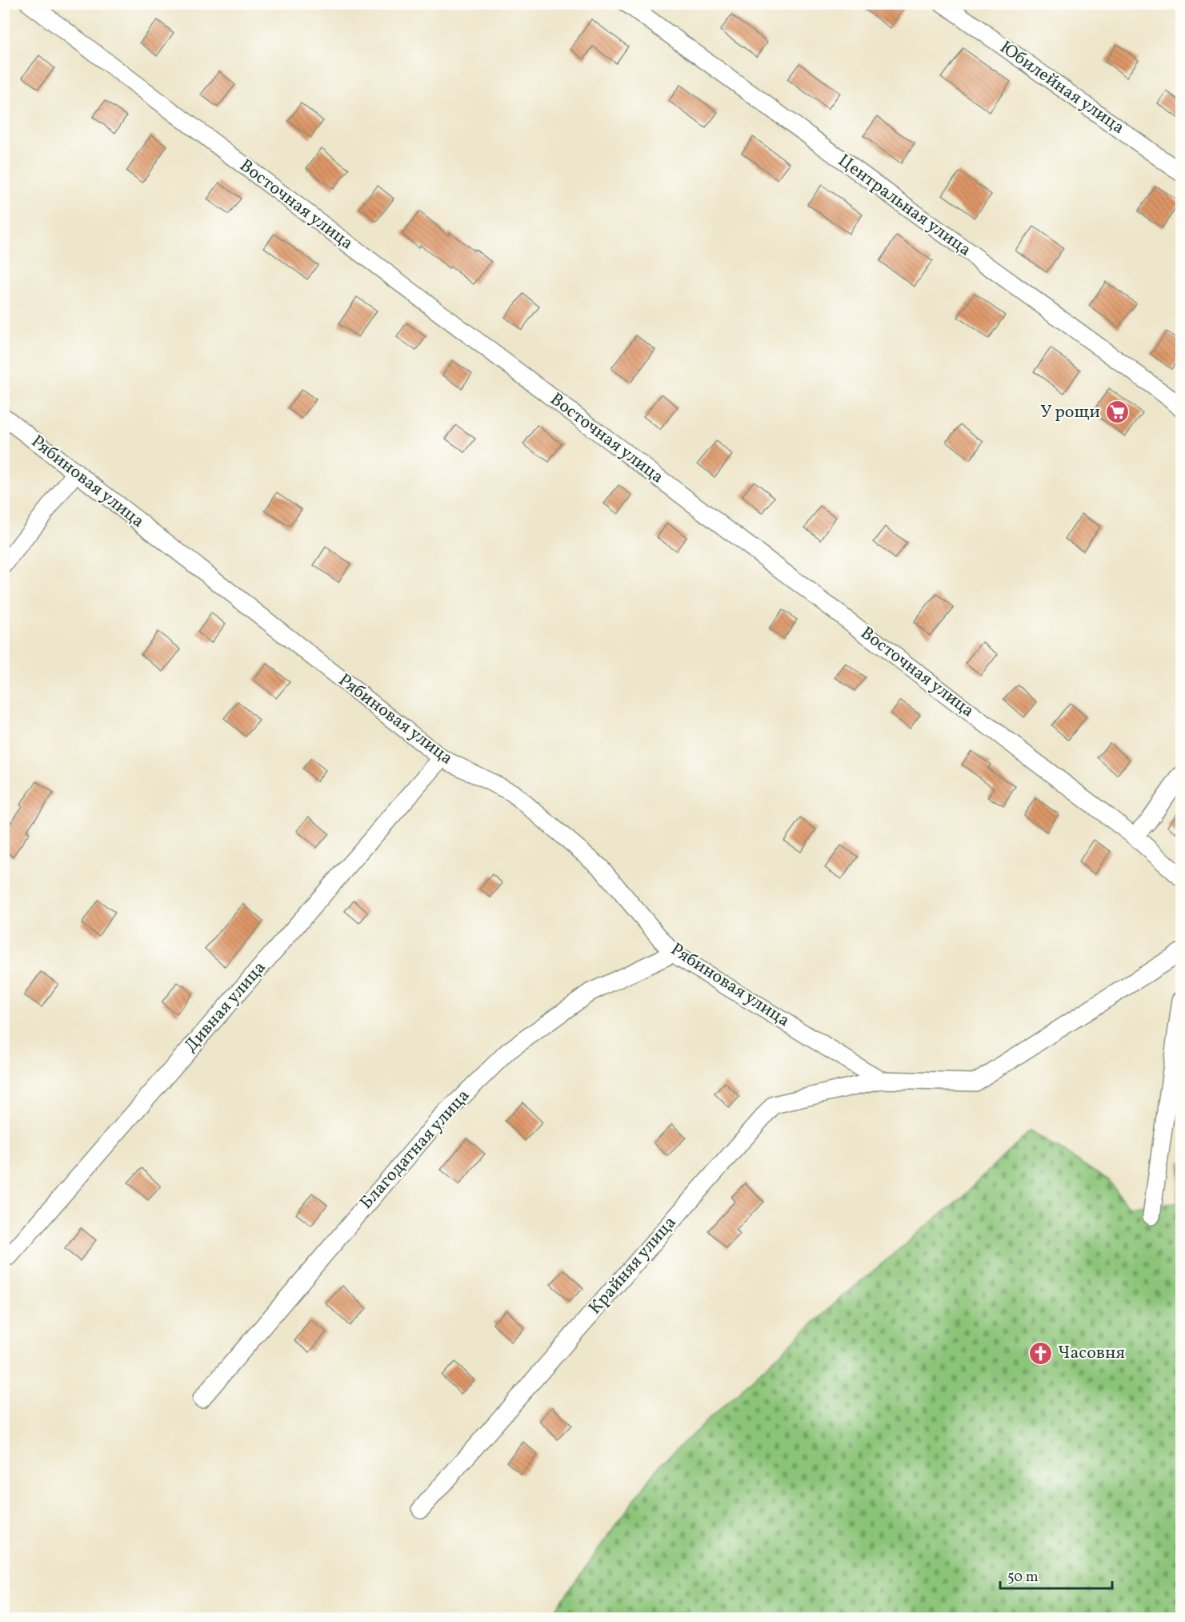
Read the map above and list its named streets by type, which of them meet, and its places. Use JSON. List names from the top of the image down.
{
  "streets": {
    "street": [
      "Юбилейная улица",
      "Восточная улица",
      "Центральная улица",
      "Рябиновая улица",
      "Дивная улица",
      "Благодатная улица",
      "Крайняя улица"
    ]
  },
  "crossings": [
    ["Рябиновая улица", "Дивная улица"],
    ["Рябиновая улица", "Благодатная улица"],
    ["Рябиновая улица", "Крайняя улица"]
  ],
  "places": {
    "supermarket": ["У рощи"],
    "church": ["Часовня"]
  },
  "scale_bar": "50 m"
}
